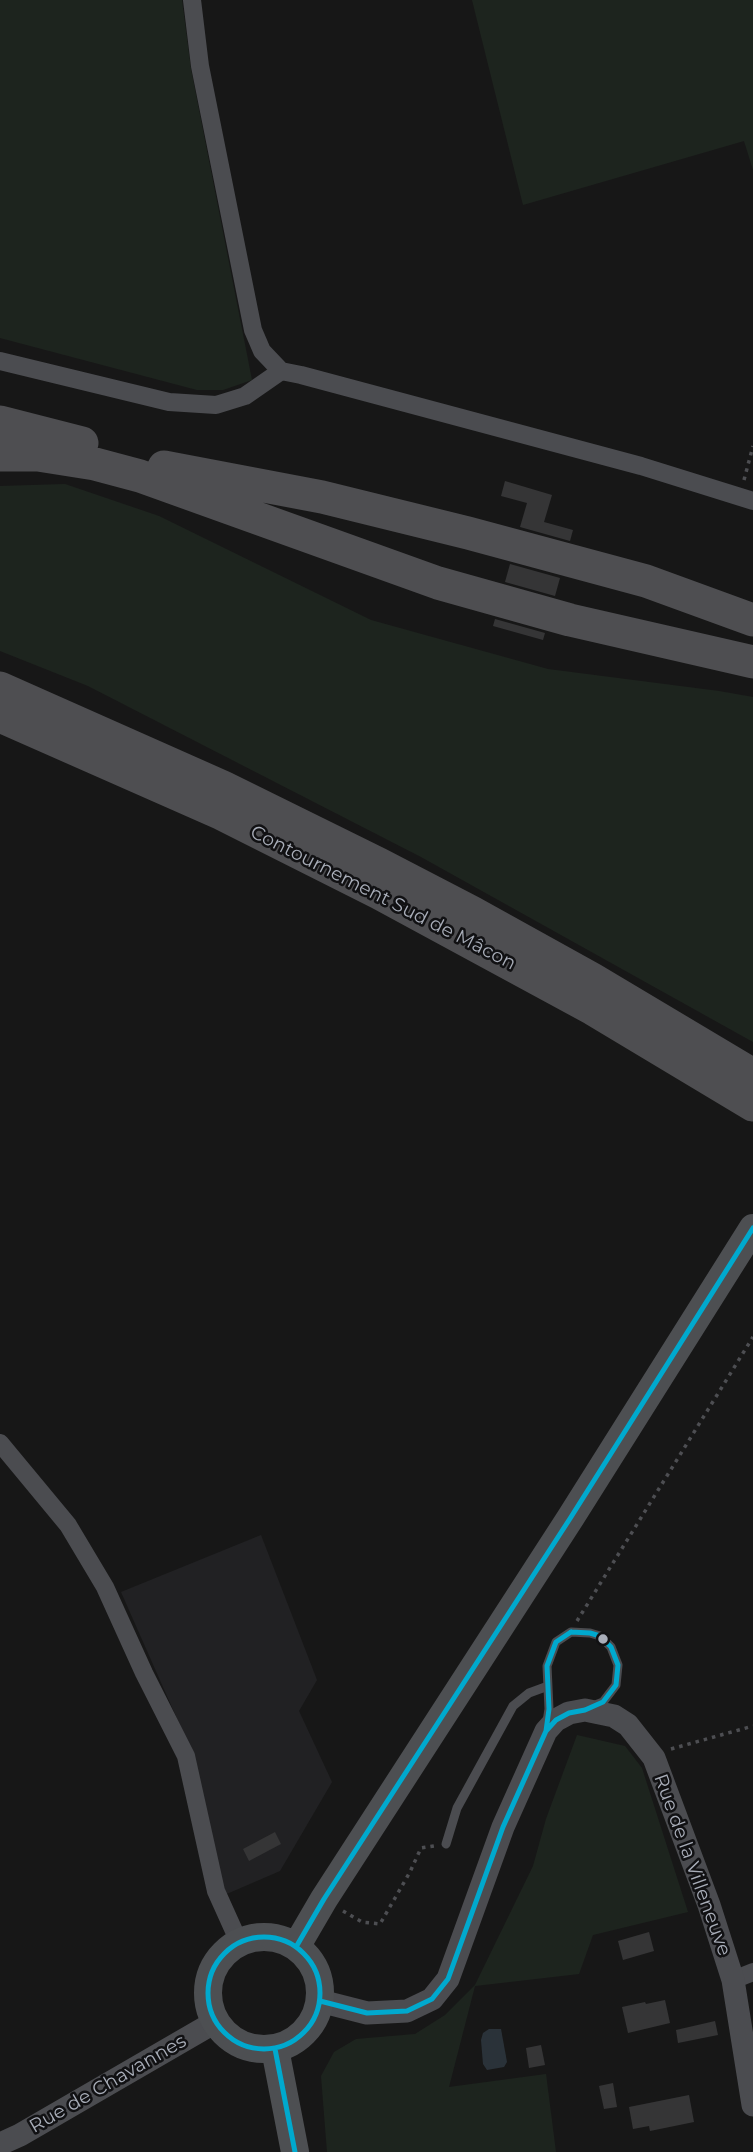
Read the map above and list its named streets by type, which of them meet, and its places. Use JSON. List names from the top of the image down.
{
  "streets": {
    "highway": ["Contournement Sud de Mâcon"],
    "street": ["Rue de la Villeneuve", "Rue de Chavannes"]
  }
}
